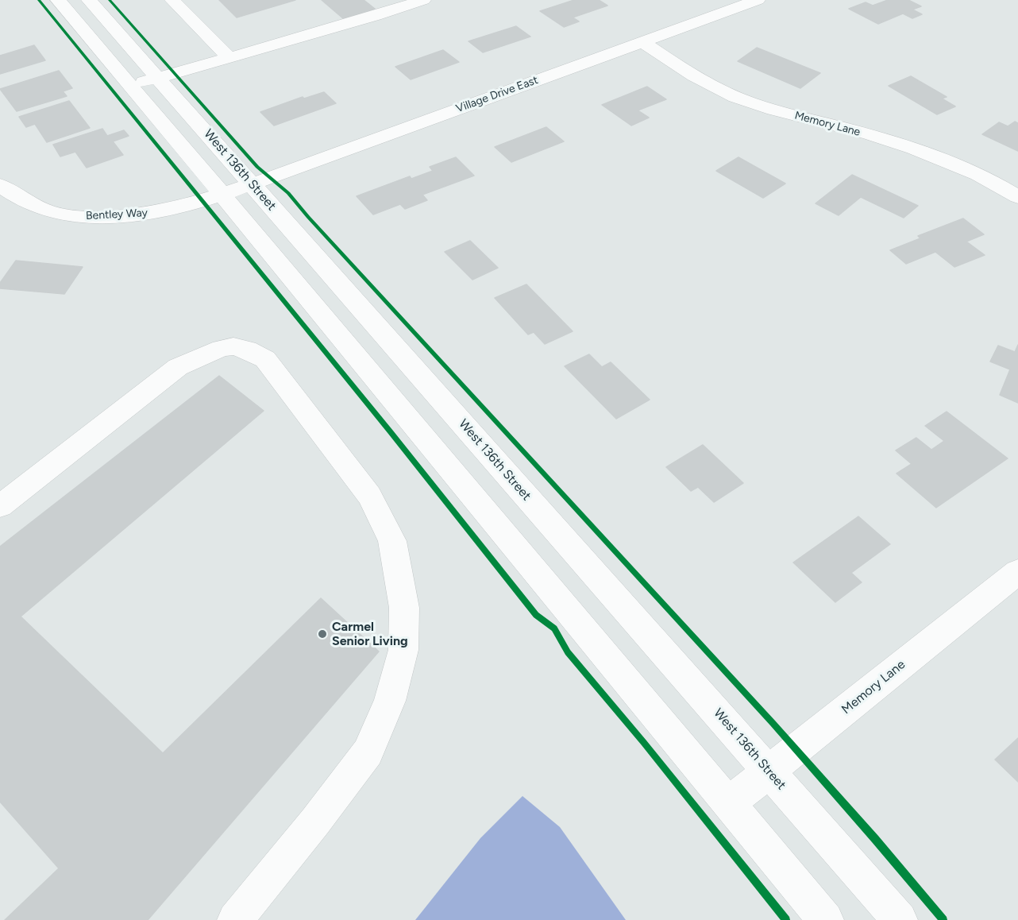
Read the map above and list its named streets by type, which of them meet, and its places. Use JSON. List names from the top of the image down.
{
  "streets": {
    "street": [
      "Village Drive East",
      "Memory Lane",
      "West 136th Street",
      "Bentley Way"
    ]
  },
  "crossings": [
    ["Village Drive East", "Memory Lane"],
    ["Village Drive East", "West 136th Street"],
    ["Village Drive East", "Bentley Way"],
    ["Memory Lane", "West 136th Street"],
    ["West 136th Street", "Bentley Way"]
  ],
  "places": ["Carmel Senior Living"]
}
